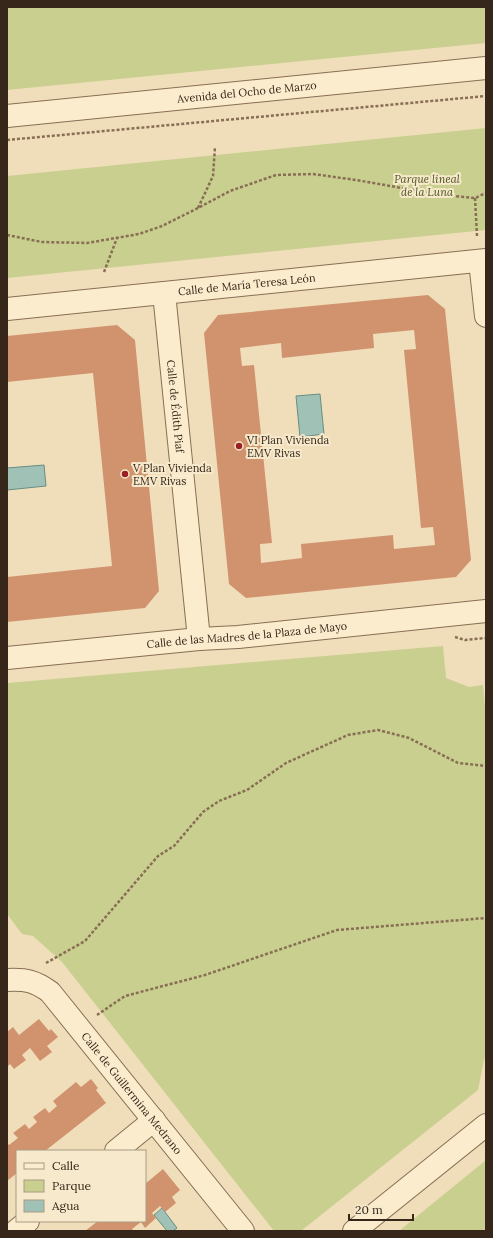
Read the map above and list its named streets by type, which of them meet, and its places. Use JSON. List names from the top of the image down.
{
  "streets": {
    "street": [
      "Avenida del Ocho de Marzo",
      "Calle de María Teresa León",
      "Calle de Édith Piaf",
      "Calle de las Madres de la Plaza de Mayo",
      "Calle de Guillermina Medrano"
    ]
  },
  "crossings": [
    ["Calle de María Teresa León", "Calle de Édith Piaf"],
    ["Calle de Édith Piaf", "Calle de las Madres de la Plaza de Mayo"]
  ],
  "parks": ["Parque lineal de la Luna"],
  "places": ["VI Plan Vivienda EMV Rivas", "V Plan Vivienda EMV Rivas"],
  "legend": ["Calle", "Parque", "Agua"],
  "scale_bar": "20 m"
}
